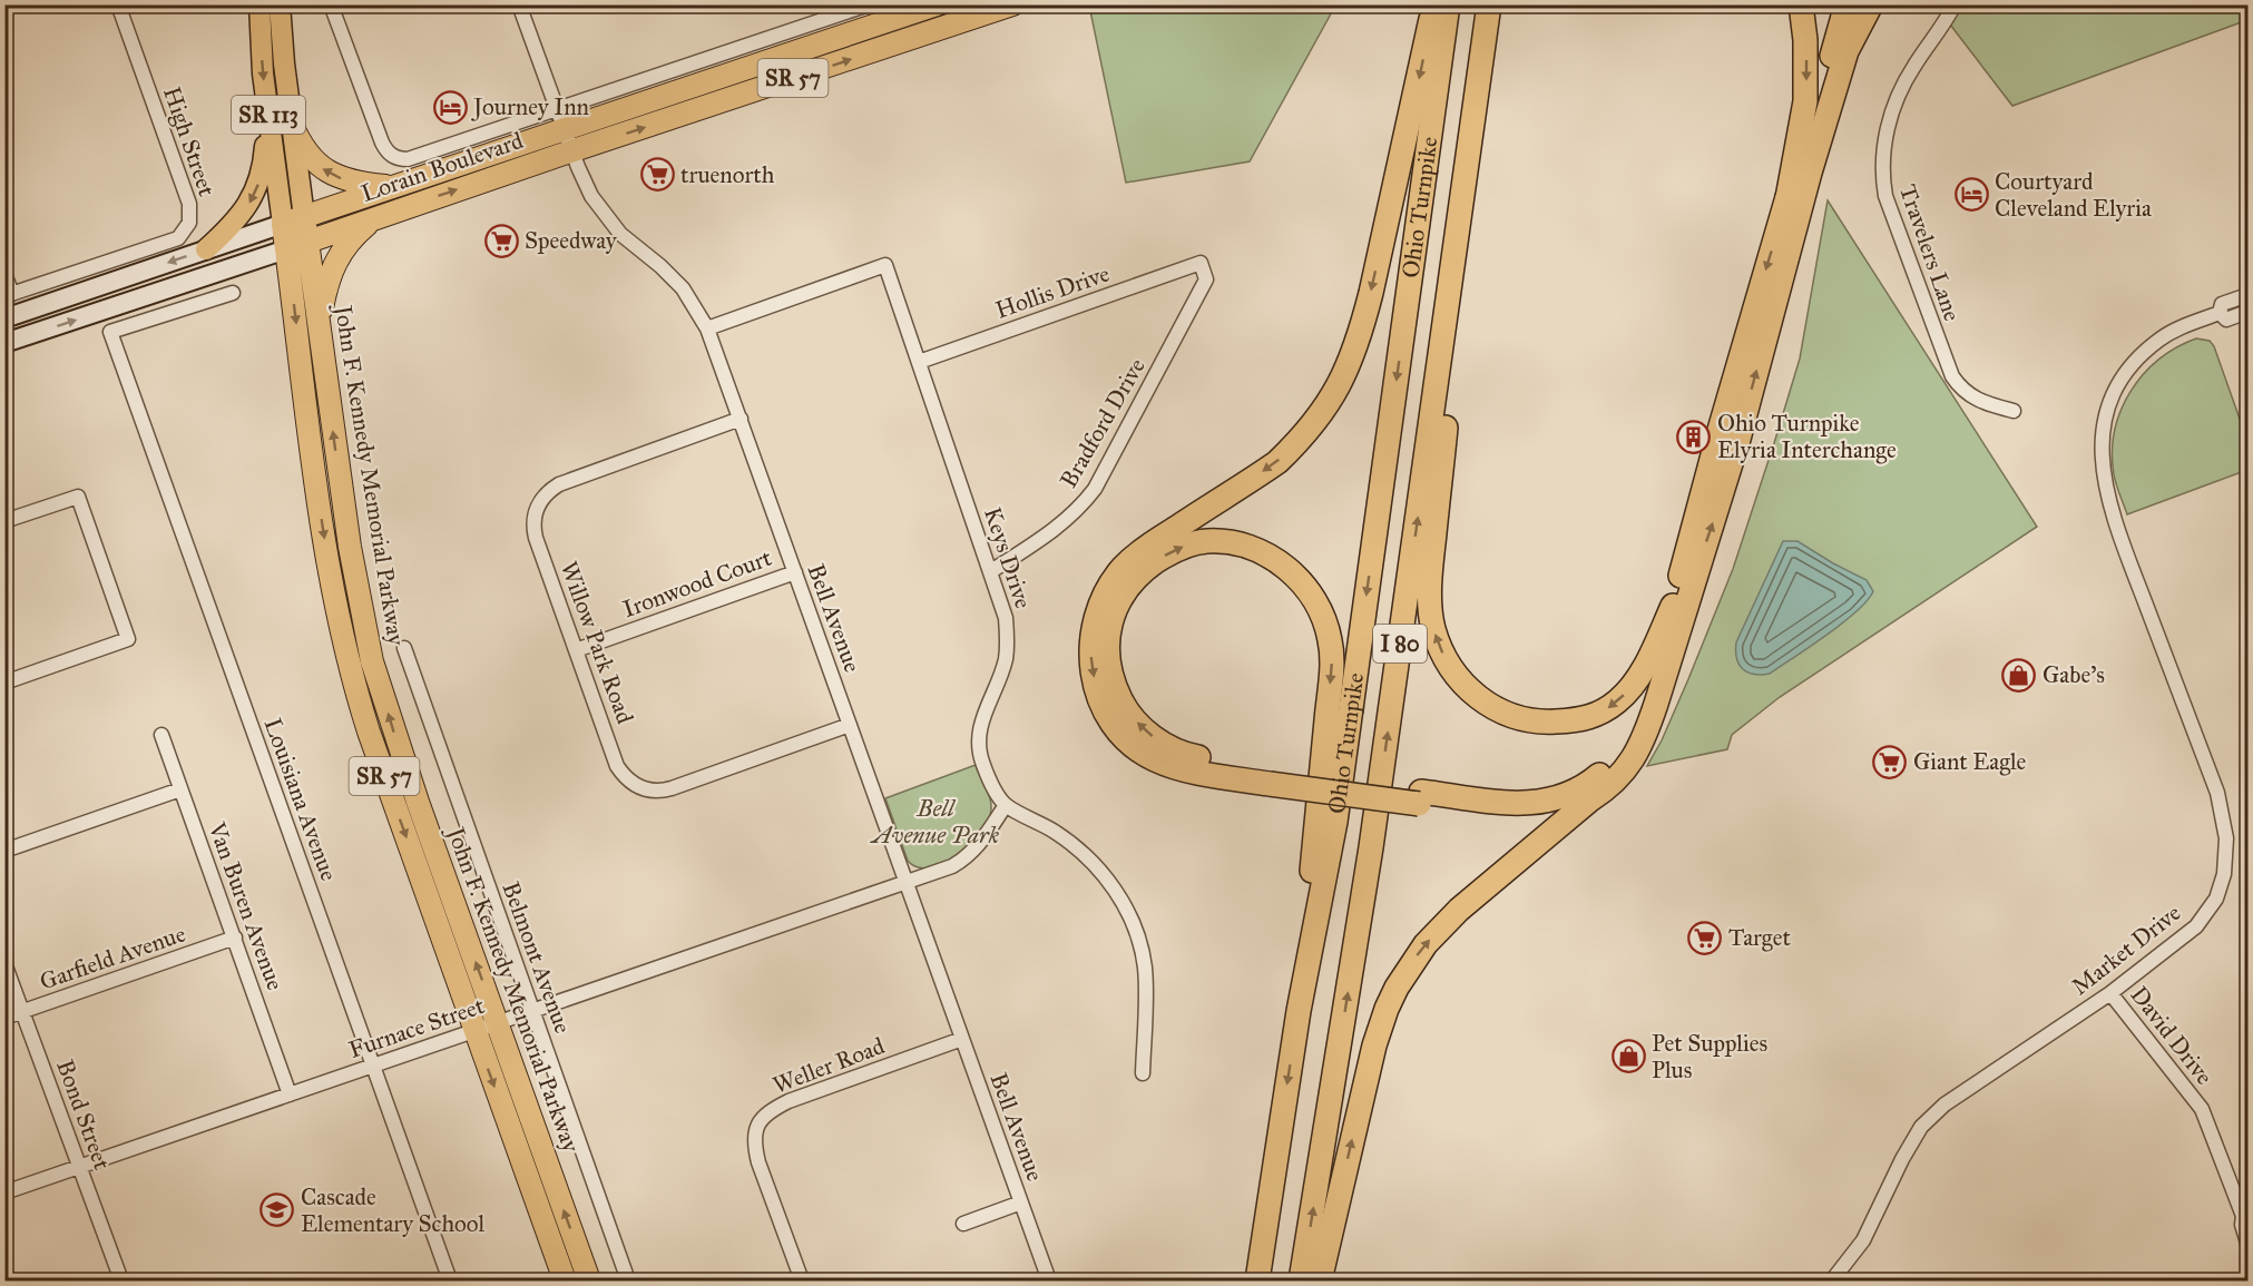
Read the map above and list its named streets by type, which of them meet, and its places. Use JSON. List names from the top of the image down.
{
  "streets": {
    "highway": [
      "SR 57",
      "SR 113",
      "Lorain Boulevard",
      "Ohio Turnpike",
      "John F. Kennedy Memorial Parkway",
      "I 80"
    ],
    "street": [
      "High Street",
      "Travelers Lane",
      "Hollis Drive",
      "Bradford Drive",
      "Keys Drive",
      "Ironwood Court",
      "Bell Avenue",
      "Willow Park Road",
      "Louisiana Avenue",
      "Van Buren Avenue",
      "Market Drive",
      "Garfield Avenue",
      "Belmont Avenue",
      "Furnace Street",
      "David Drive",
      "Weller Road",
      "Bond Street"
    ]
  },
  "crossings": [
    ["SR 57", "Lorain Boulevard"],
    ["SR 57", "John F. Kennedy Memorial Parkway"],
    ["Lorain Boulevard", "John F. Kennedy Memorial Parkway"],
    ["Lorain Boulevard", "Bell Avenue"],
    ["Hollis Drive", "Bradford Drive"],
    ["Hollis Drive", "Keys Drive"],
    ["Bradford Drive", "Keys Drive"],
    ["John F. Kennedy Memorial Parkway", "Furnace Street"],
    ["Keys Drive", "Bell Avenue"],
    ["Keys Drive", "Furnace Street"],
    ["Ironwood Court", "Bell Avenue"],
    ["Ironwood Court", "Willow Park Road"],
    ["Bell Avenue", "Willow Park Road"],
    ["Bell Avenue", "Furnace Street"],
    ["Bell Avenue", "Weller Road"],
    ["Louisiana Avenue", "Furnace Street"],
    ["Van Buren Avenue", "Garfield Avenue"],
    ["Van Buren Avenue", "Furnace Street"],
    ["Market Drive", "David Drive"],
    ["Garfield Avenue", "Bond Street"],
    ["Belmont Avenue", "Furnace Street"],
    ["Furnace Street", "Bond Street"]
  ],
  "parks": ["Bell Avenue Park"],
  "places": {
    "hotel": ["Journey Inn", "Courtyard Cleveland Elyria"],
    "supermarket": [
      "truenorth",
      "Speedway",
      "Giant Eagle",
      "Target"
    ],
    "building": ["Ohio Turnpike Elyria Interchange"],
    "shop": ["Gabe's", "Pet Supplies Plus"],
    "school or university": ["Cascade Elementary School"]
  }
}
